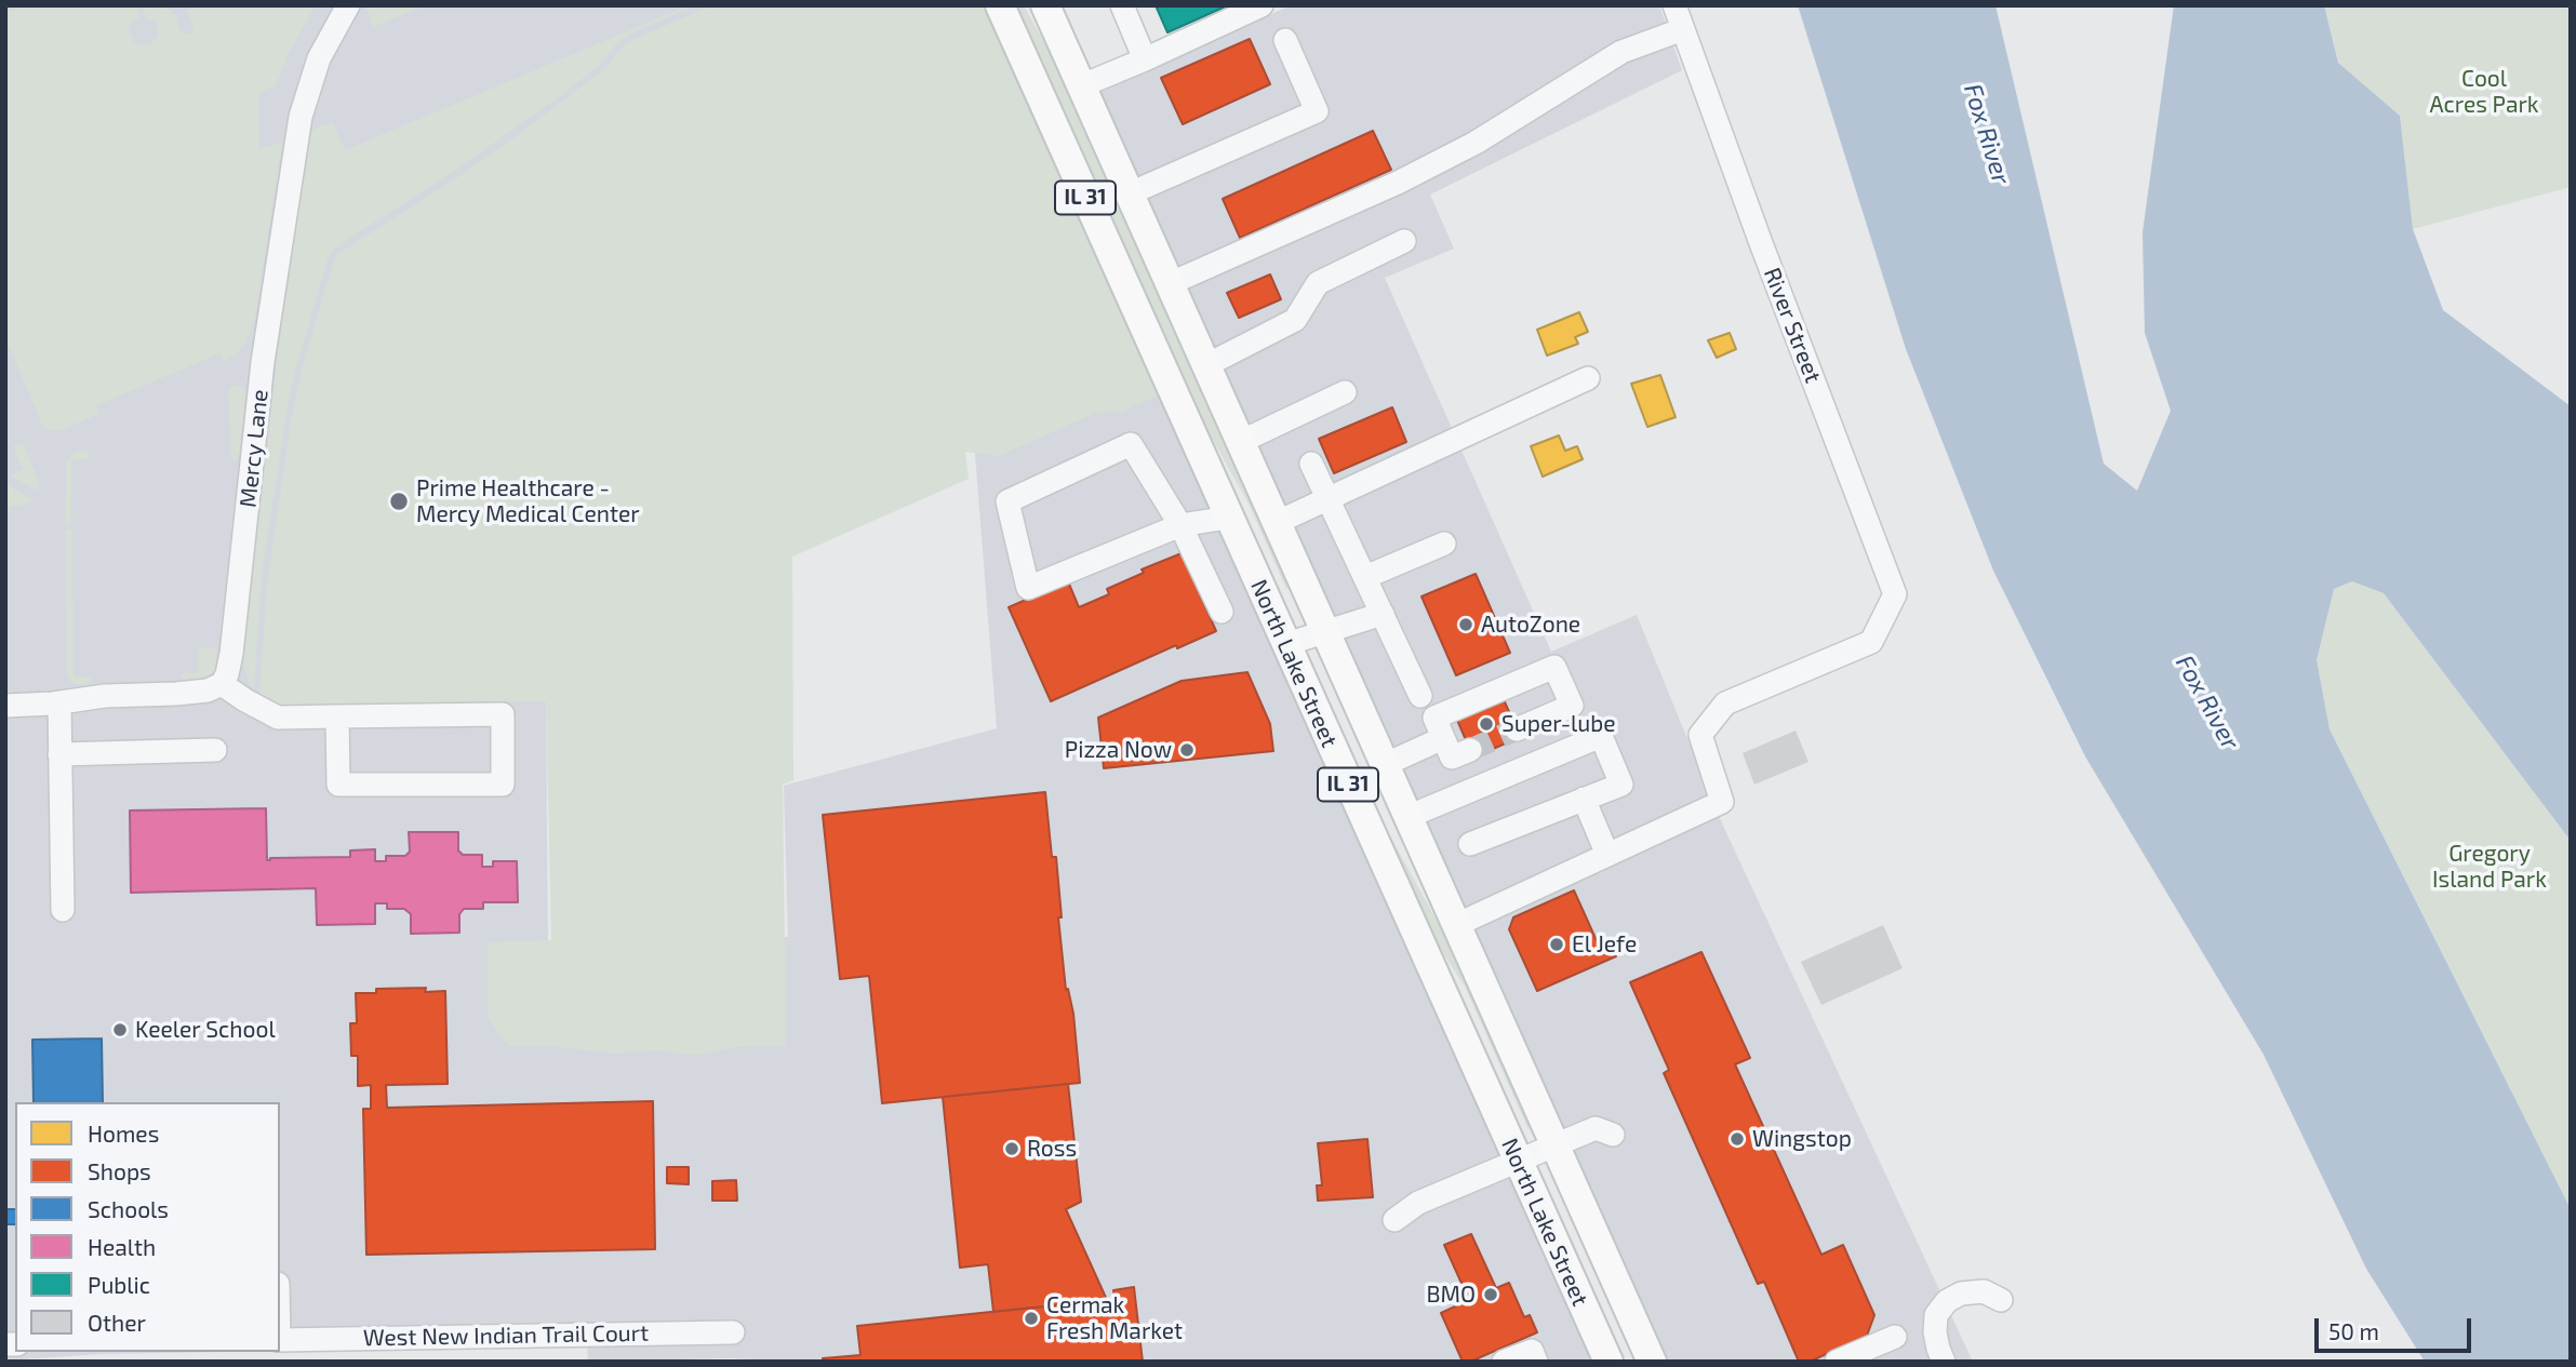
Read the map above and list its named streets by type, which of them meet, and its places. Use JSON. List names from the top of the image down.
{
  "streets": {
    "main road": ["IL 31", "North Lake Street"],
    "street": ["River Street", "Mercy Lane", "West New Indian Trail Court"]
  },
  "water": ["Fox River"],
  "parks": ["Cool Acres Park", "Gregory Island Park"],
  "places": [
    "Prime Healthcare - Mercy Medical Center",
    "AutoZone",
    "Super-lube",
    "Pizza Now",
    "El Jefe",
    "Keeler School",
    "Wingstop",
    "Ross",
    "BMO",
    "Cermak Fresh Market"
  ],
  "legend": [
    "Homes",
    "Shops",
    "Schools",
    "Health",
    "Public",
    "Other"
  ],
  "scale_bar": "50 m"
}
